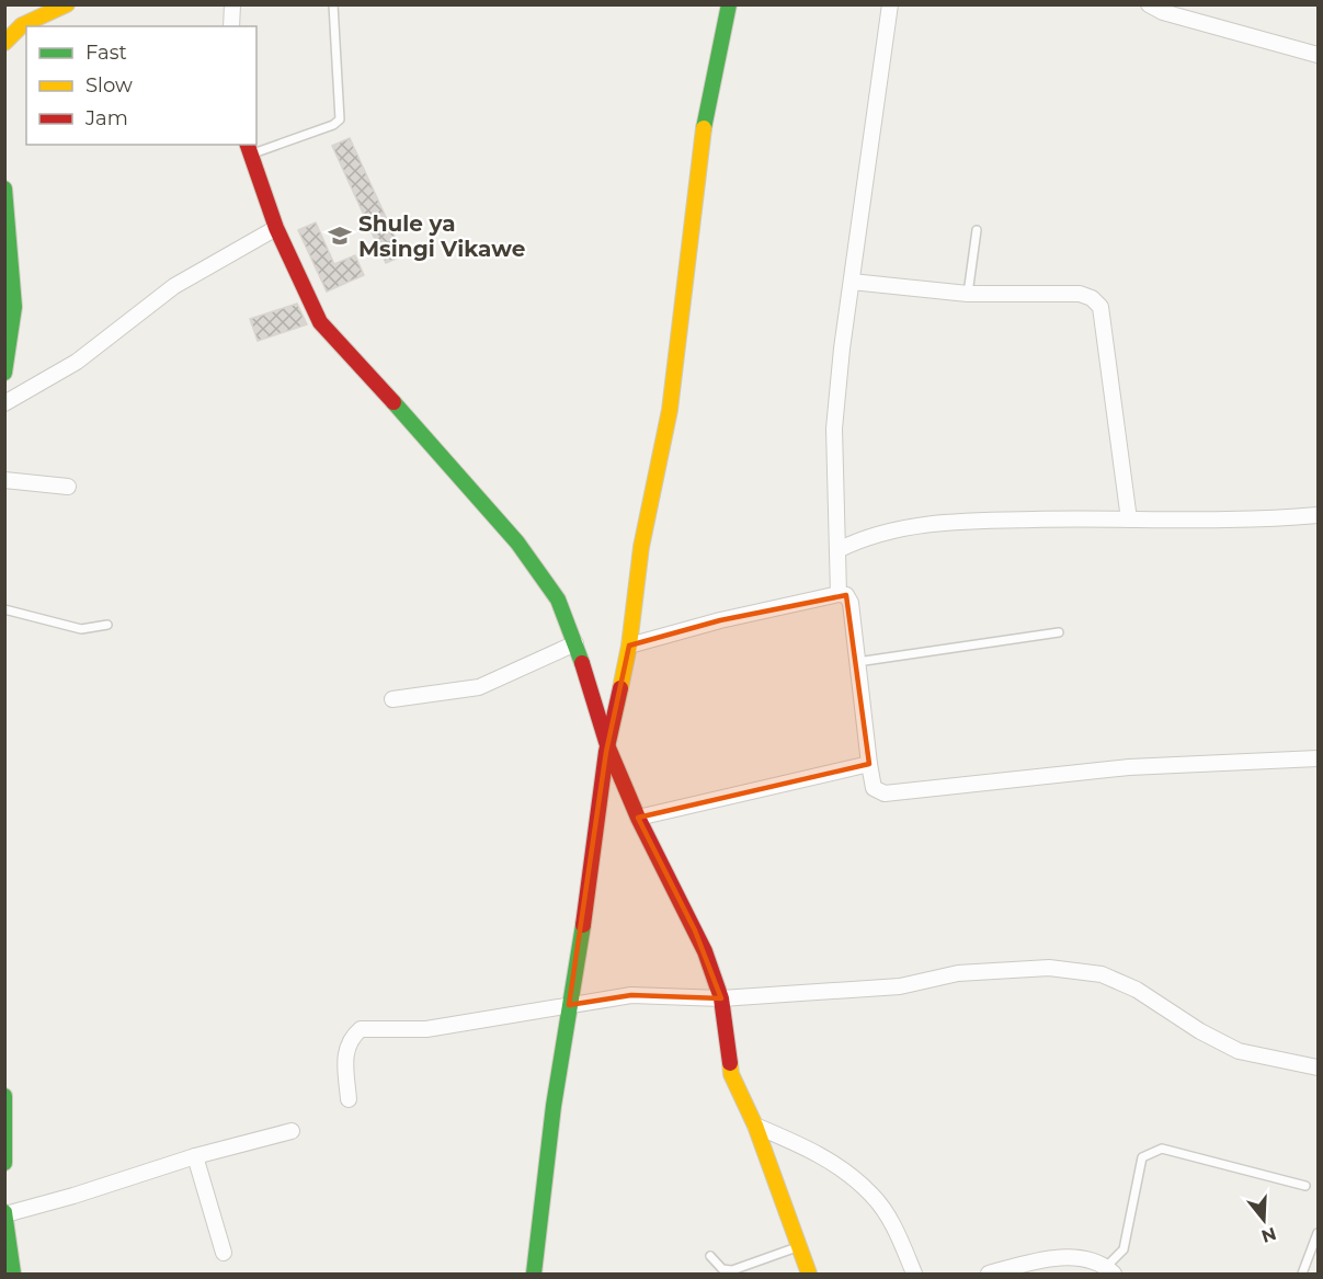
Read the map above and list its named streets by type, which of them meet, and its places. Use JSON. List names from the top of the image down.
{
  "places": {
    "school or university": ["Shule ya Msingi Vikawe"]
  },
  "legend": ["Fast", "Slow", "Jam"],
  "north": "bottom"
}
